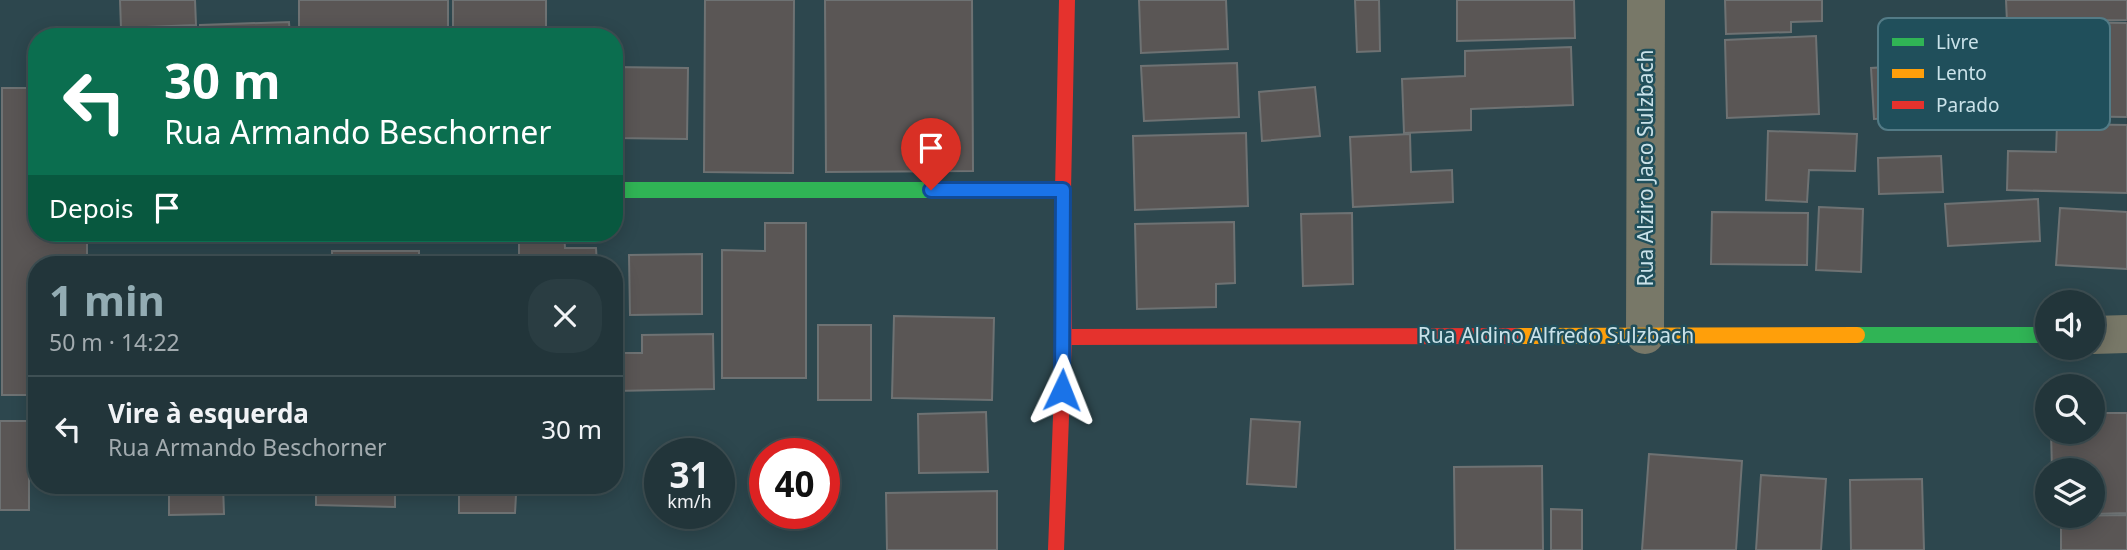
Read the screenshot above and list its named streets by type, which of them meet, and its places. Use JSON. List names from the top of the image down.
{
  "streets": {
    "street": ["Rua Alziro Jaco Sulzbach", "Rua Aldino Alfredo Sulzbach"]
  },
  "crossings": [
    ["Rua Alziro Jaco Sulzbach", "Rua Aldino Alfredo Sulzbach"]
  ],
  "legend": ["Livre", "Lento", "Parado"],
  "page": {
    "turn": ["30 m", "Rua Armando Beschorner"],
    "then": "Depois",
    "heading": ["1 min", "50 m · 14:22"],
    "list": [
      {
        "name": "Vire à esquerda",
        "note": "Rua Armando Beschorner",
        "value": "30 m"
      }
    ],
    "speed": "31 km/h",
    "limit": "40"
  }
}
